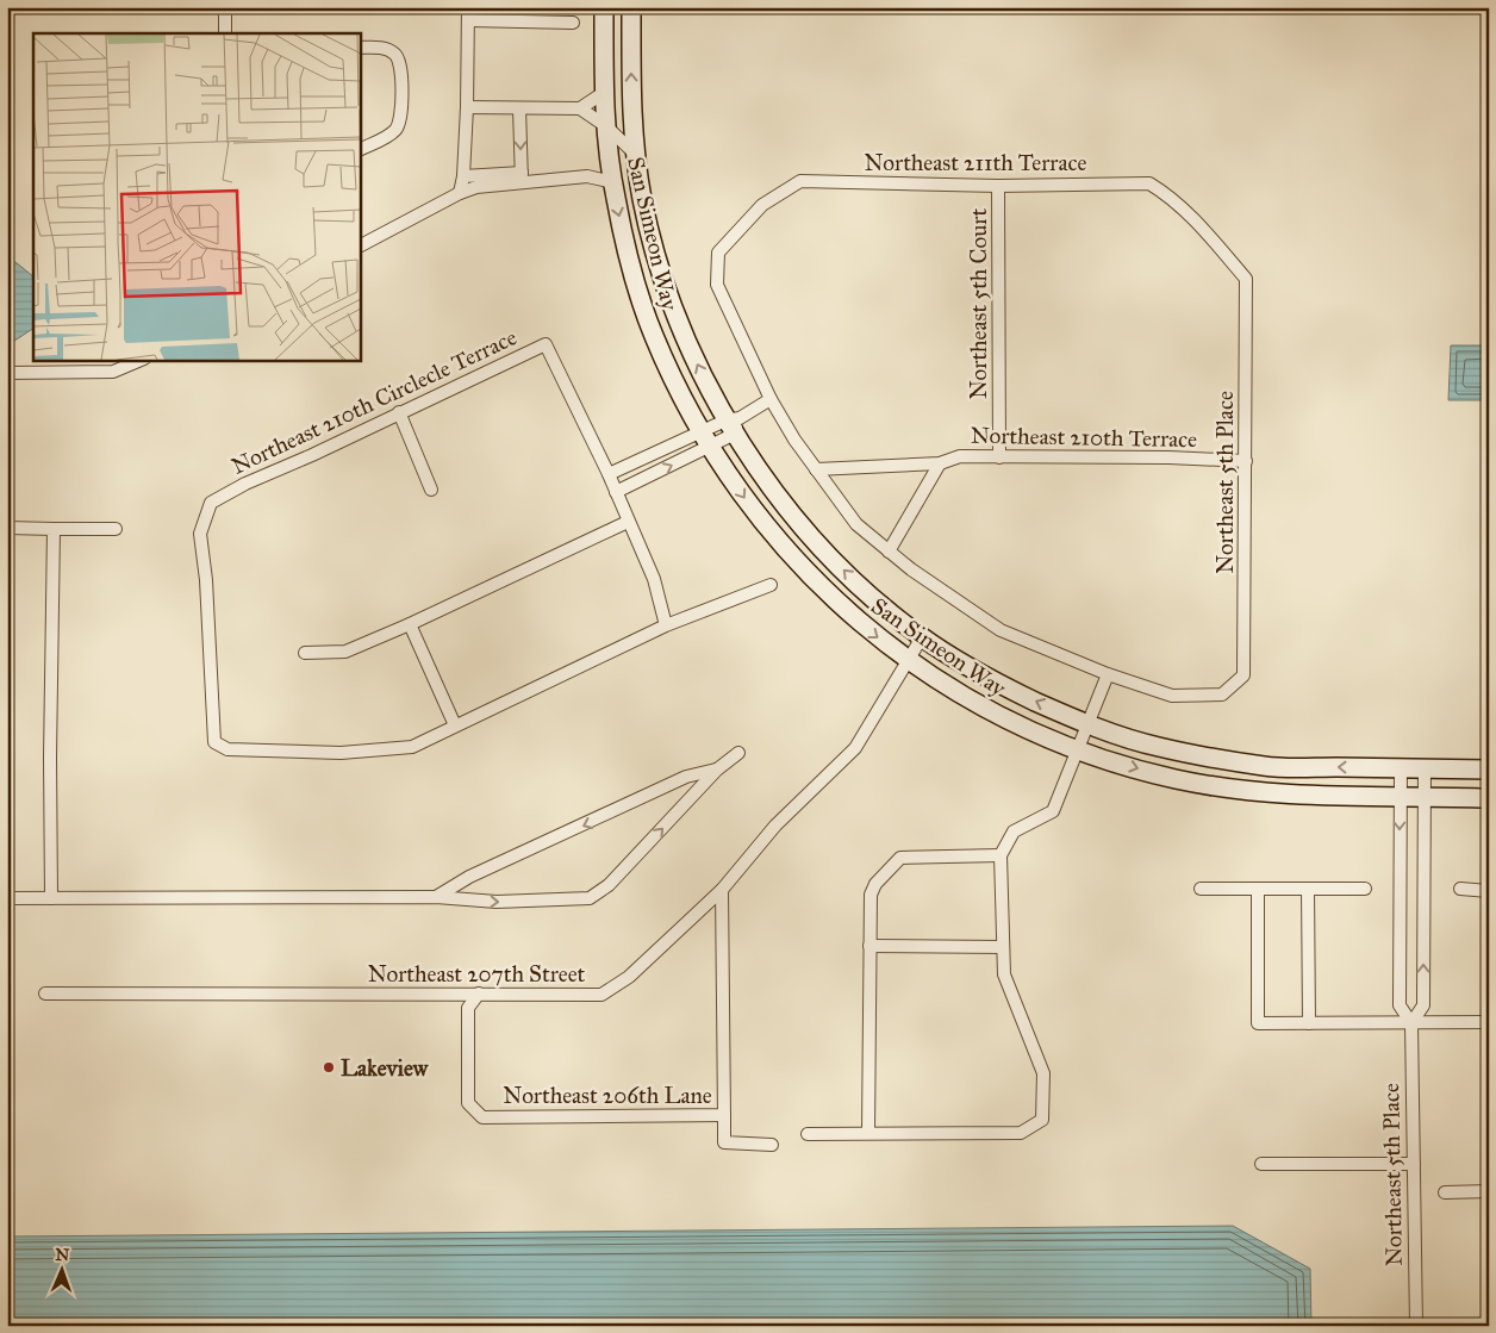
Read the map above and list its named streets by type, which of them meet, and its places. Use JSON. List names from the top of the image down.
{
  "streets": {
    "street": [
      "Northeast 211th Terrace",
      "San Simeon Way",
      "Northeast 5th Court",
      "Northeast 210th Circlecle Terrace",
      "Northeast 210th Terrace",
      "Northeast 5th Place",
      "Northeast 207th Street",
      "Northeast 206th Lane"
    ]
  },
  "crossings": [
    ["Northeast 211th Terrace", "Northeast 5th Court"],
    ["Northeast 211th Terrace", "Northeast 5th Place"],
    ["San Simeon Way", "Northeast 5th Place"],
    ["San Simeon Way", "Northeast 207th Street"],
    ["Northeast 5th Court", "Northeast 210th Terrace"],
    ["Northeast 210th Terrace", "Northeast 5th Place"],
    ["Northeast 207th Street", "Northeast 206th Lane"]
  ],
  "places": ["Lakeview"],
  "north": "top"
}
